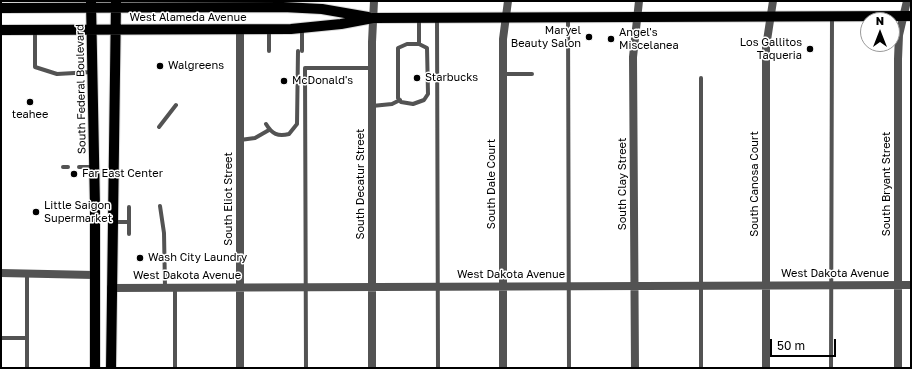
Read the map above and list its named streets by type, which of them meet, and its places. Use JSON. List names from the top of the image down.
{
  "streets": {
    "main road": ["West Alameda Avenue", "South Federal Boulevard"],
    "street": [
      "South Decatur Street",
      "South Dale Court",
      "South Clay Street",
      "South Canosa Court",
      "South Bryant Street",
      "South Eliot Street",
      "West Dakota Avenue"
    ]
  },
  "crossings": [
    ["West Alameda Avenue", "South Federal Boulevard"],
    ["West Alameda Avenue", "South Decatur Street"],
    ["West Alameda Avenue", "South Dale Court"],
    ["West Alameda Avenue", "South Clay Street"],
    ["West Alameda Avenue", "South Canosa Court"],
    ["West Alameda Avenue", "South Bryant Street"],
    ["West Alameda Avenue", "South Eliot Street"],
    ["South Decatur Street", "West Dakota Avenue"],
    ["South Dale Court", "West Dakota Avenue"],
    ["South Clay Street", "West Dakota Avenue"],
    ["South Canosa Court", "West Dakota Avenue"],
    ["South Bryant Street", "West Dakota Avenue"],
    ["South Eliot Street", "West Dakota Avenue"]
  ],
  "places": [
    "Maryel Beauty Salon",
    "Angel's Miscelanea",
    "Los Gallitos Taqueria",
    "Walgreens",
    "Starbucks",
    "McDonald's",
    "teahee",
    "Far East Center",
    "Little Saigon Supermarket",
    "Wash City Laundry"
  ],
  "scale_bar": "50 m",
  "north": "top"
}
